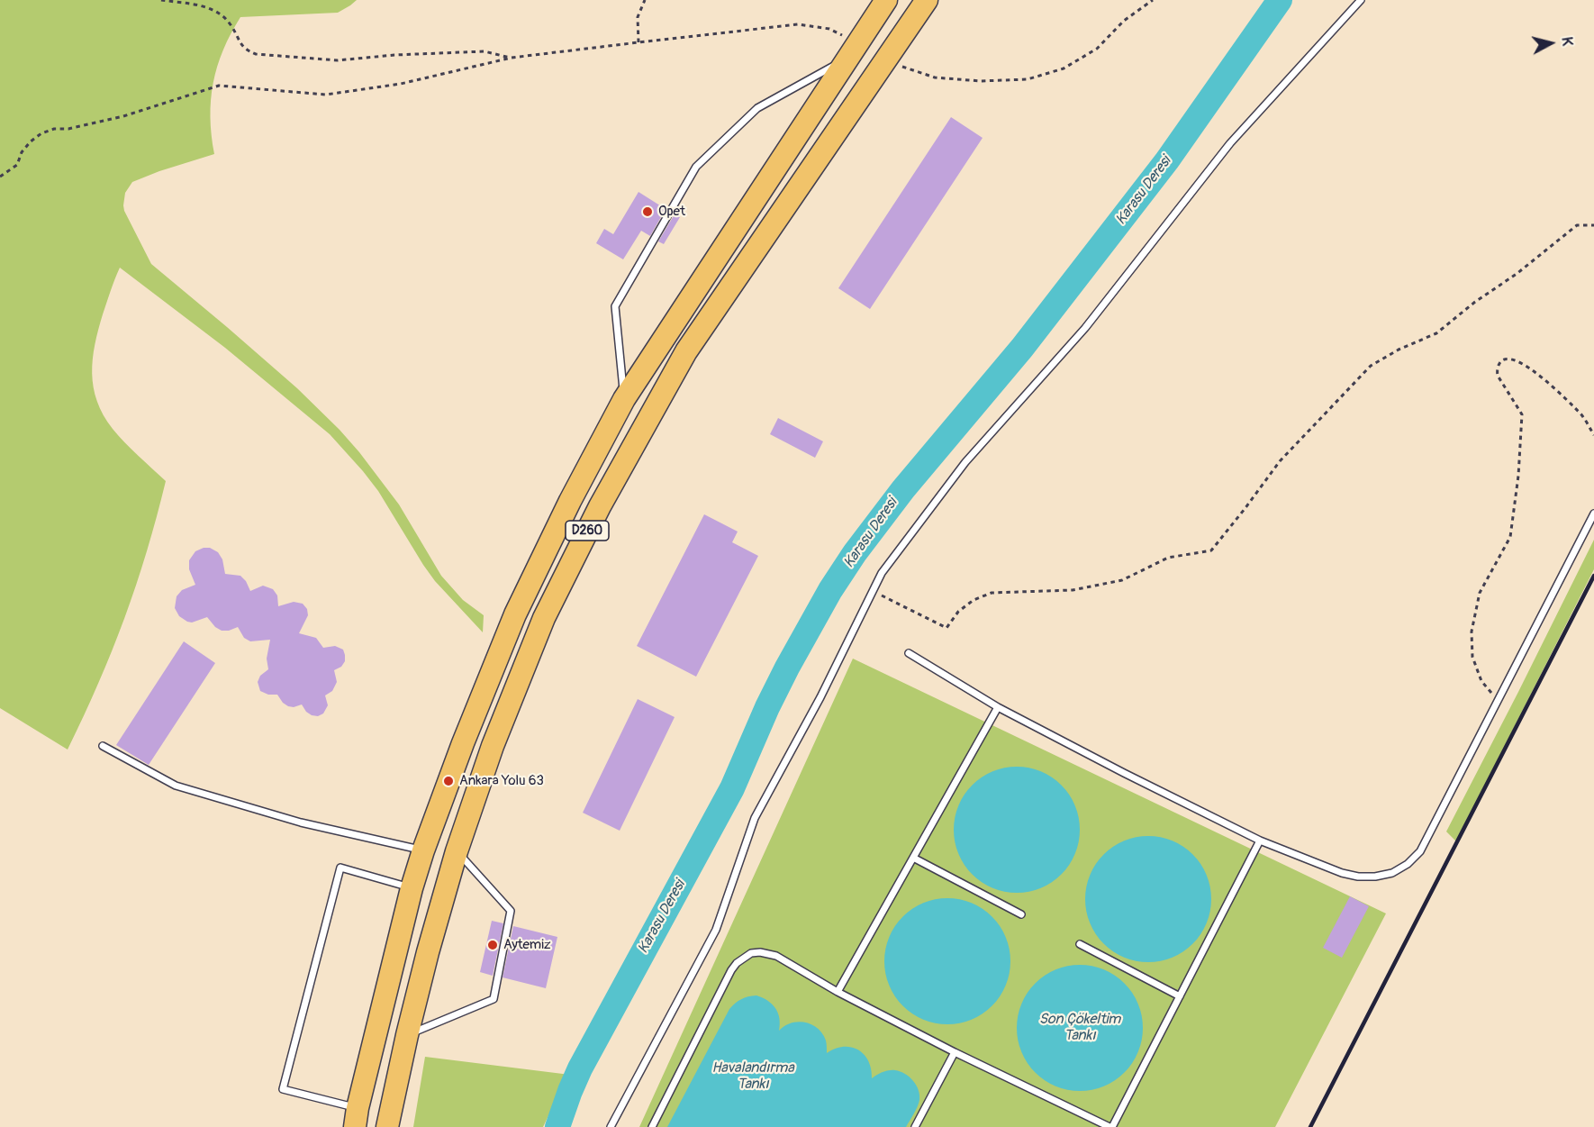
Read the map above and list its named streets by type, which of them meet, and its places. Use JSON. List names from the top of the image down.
{
  "streets": {
    "highway": ["D260"]
  },
  "water": ["Karasu Deresi", "Son Çökeltim Tankı", "Havalandırma Tankı"],
  "places": ["Opet", "Ankara Yolu 63", "Aytemiz"],
  "north": "right"
}
